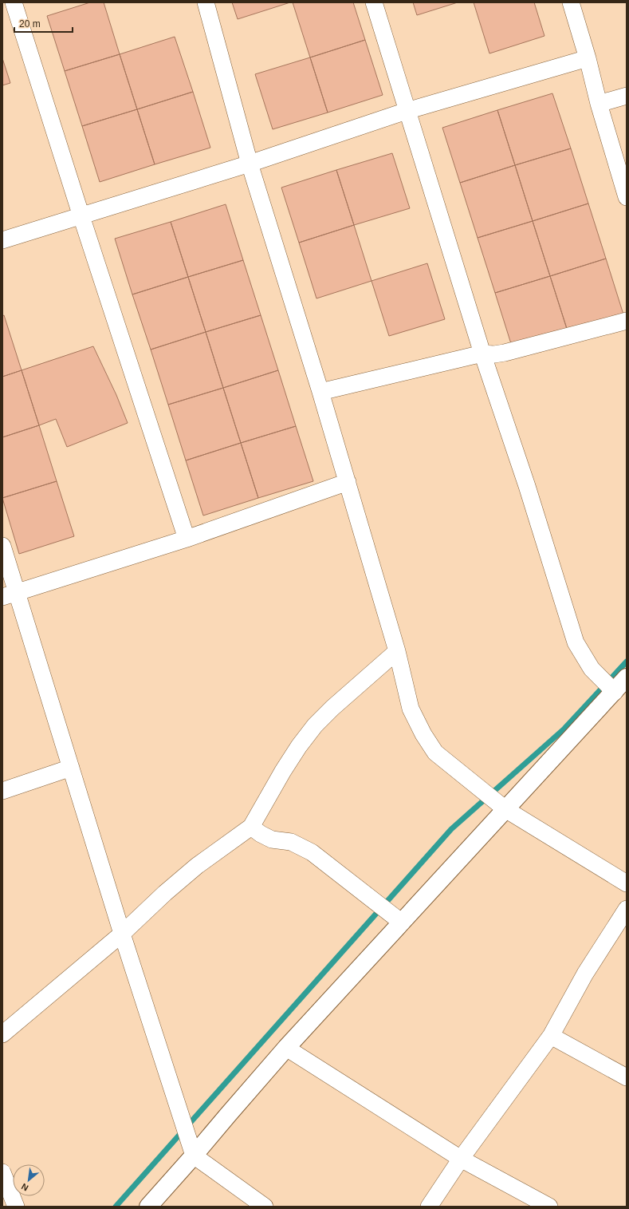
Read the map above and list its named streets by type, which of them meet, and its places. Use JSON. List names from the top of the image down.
{
  "scale_bar": "20 m",
  "north": "bottom left"
}
